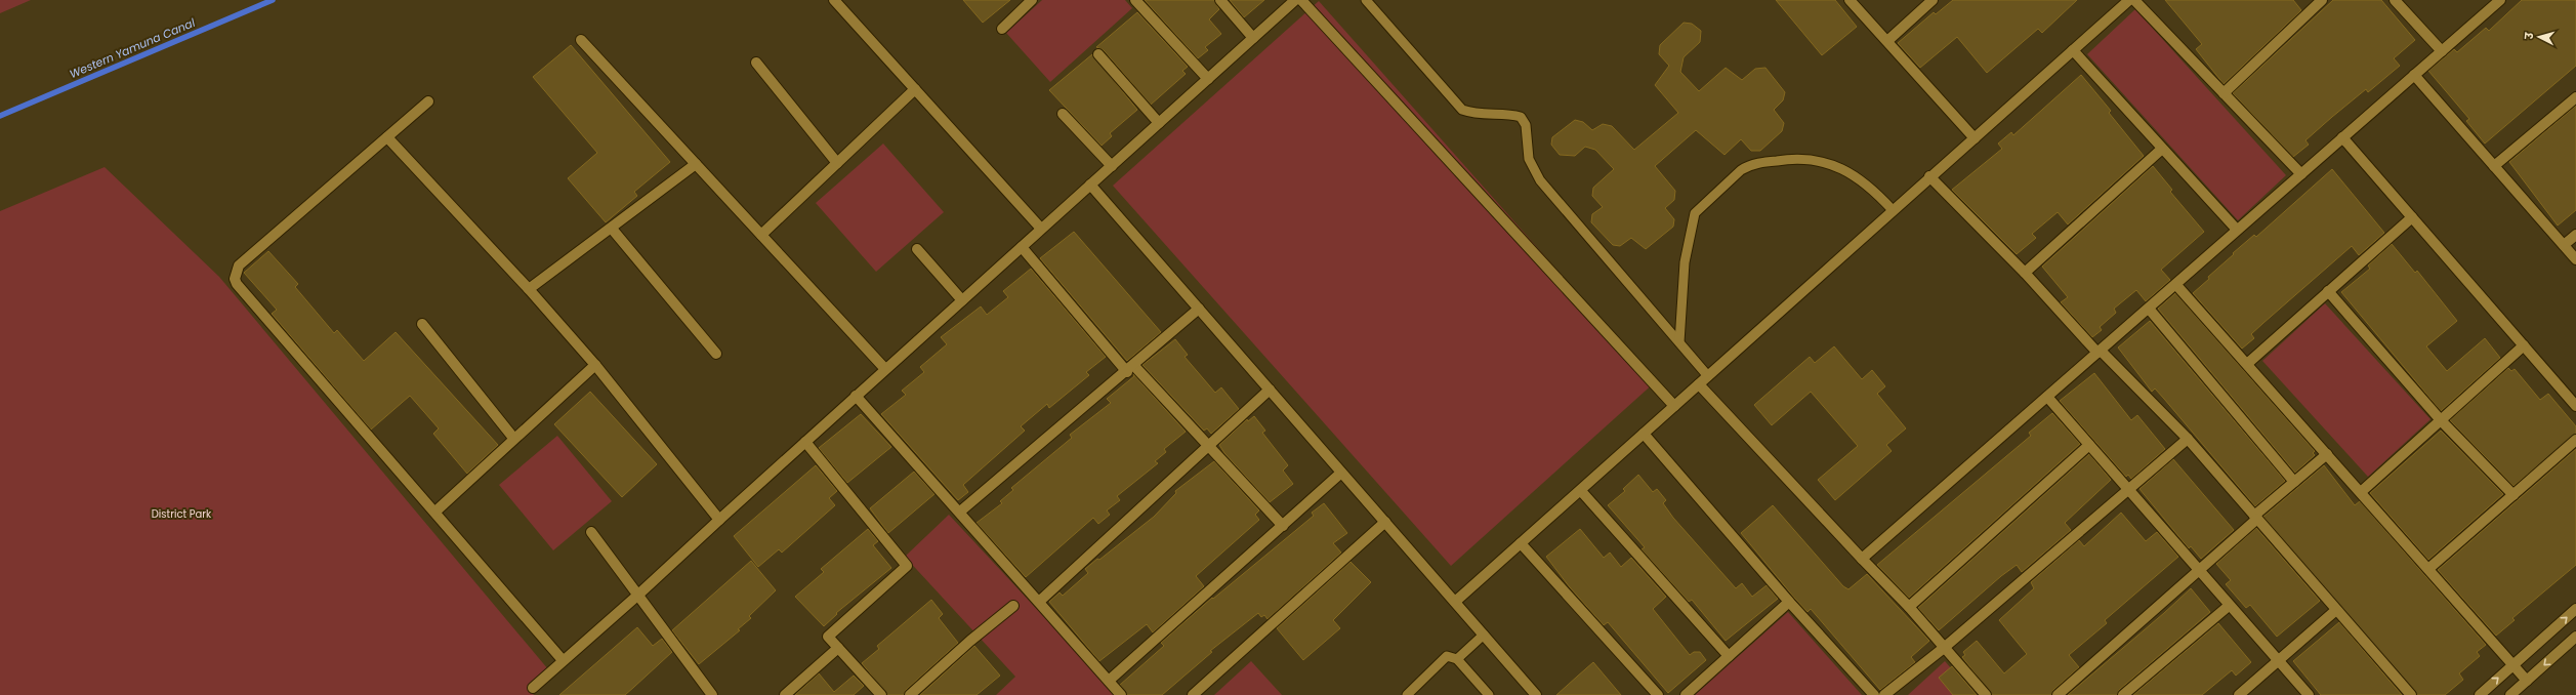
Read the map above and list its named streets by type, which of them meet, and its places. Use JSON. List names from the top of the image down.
{
  "water": ["Western Yamuna Canal"],
  "parks": ["District Park"],
  "north": "left"
}
